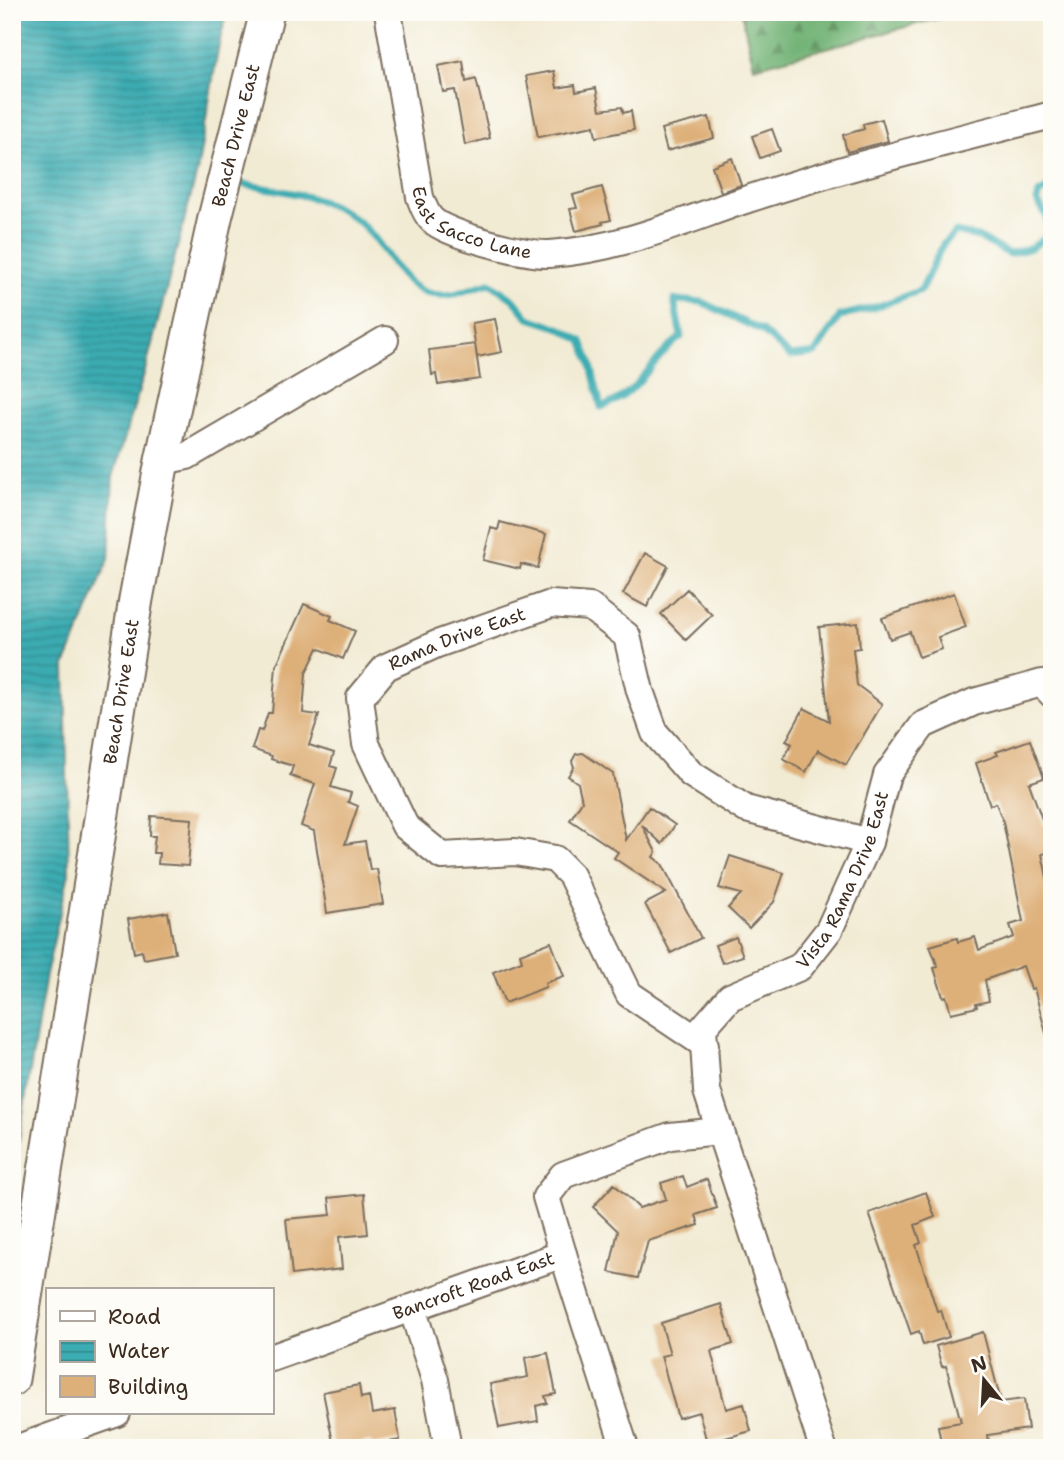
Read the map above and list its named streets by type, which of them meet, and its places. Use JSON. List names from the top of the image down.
{
  "streets": {
    "main road": ["Beach Drive East"],
    "street": [
      "East Sacco Lane",
      "Rama Drive East",
      "Vista Rama Drive East",
      "Bancroft Road East"
    ]
  },
  "crossings": [
    ["Rama Drive East", "Vista Rama Drive East"]
  ],
  "legend": ["Road", "Water", "Building"],
  "north": "top"
}
